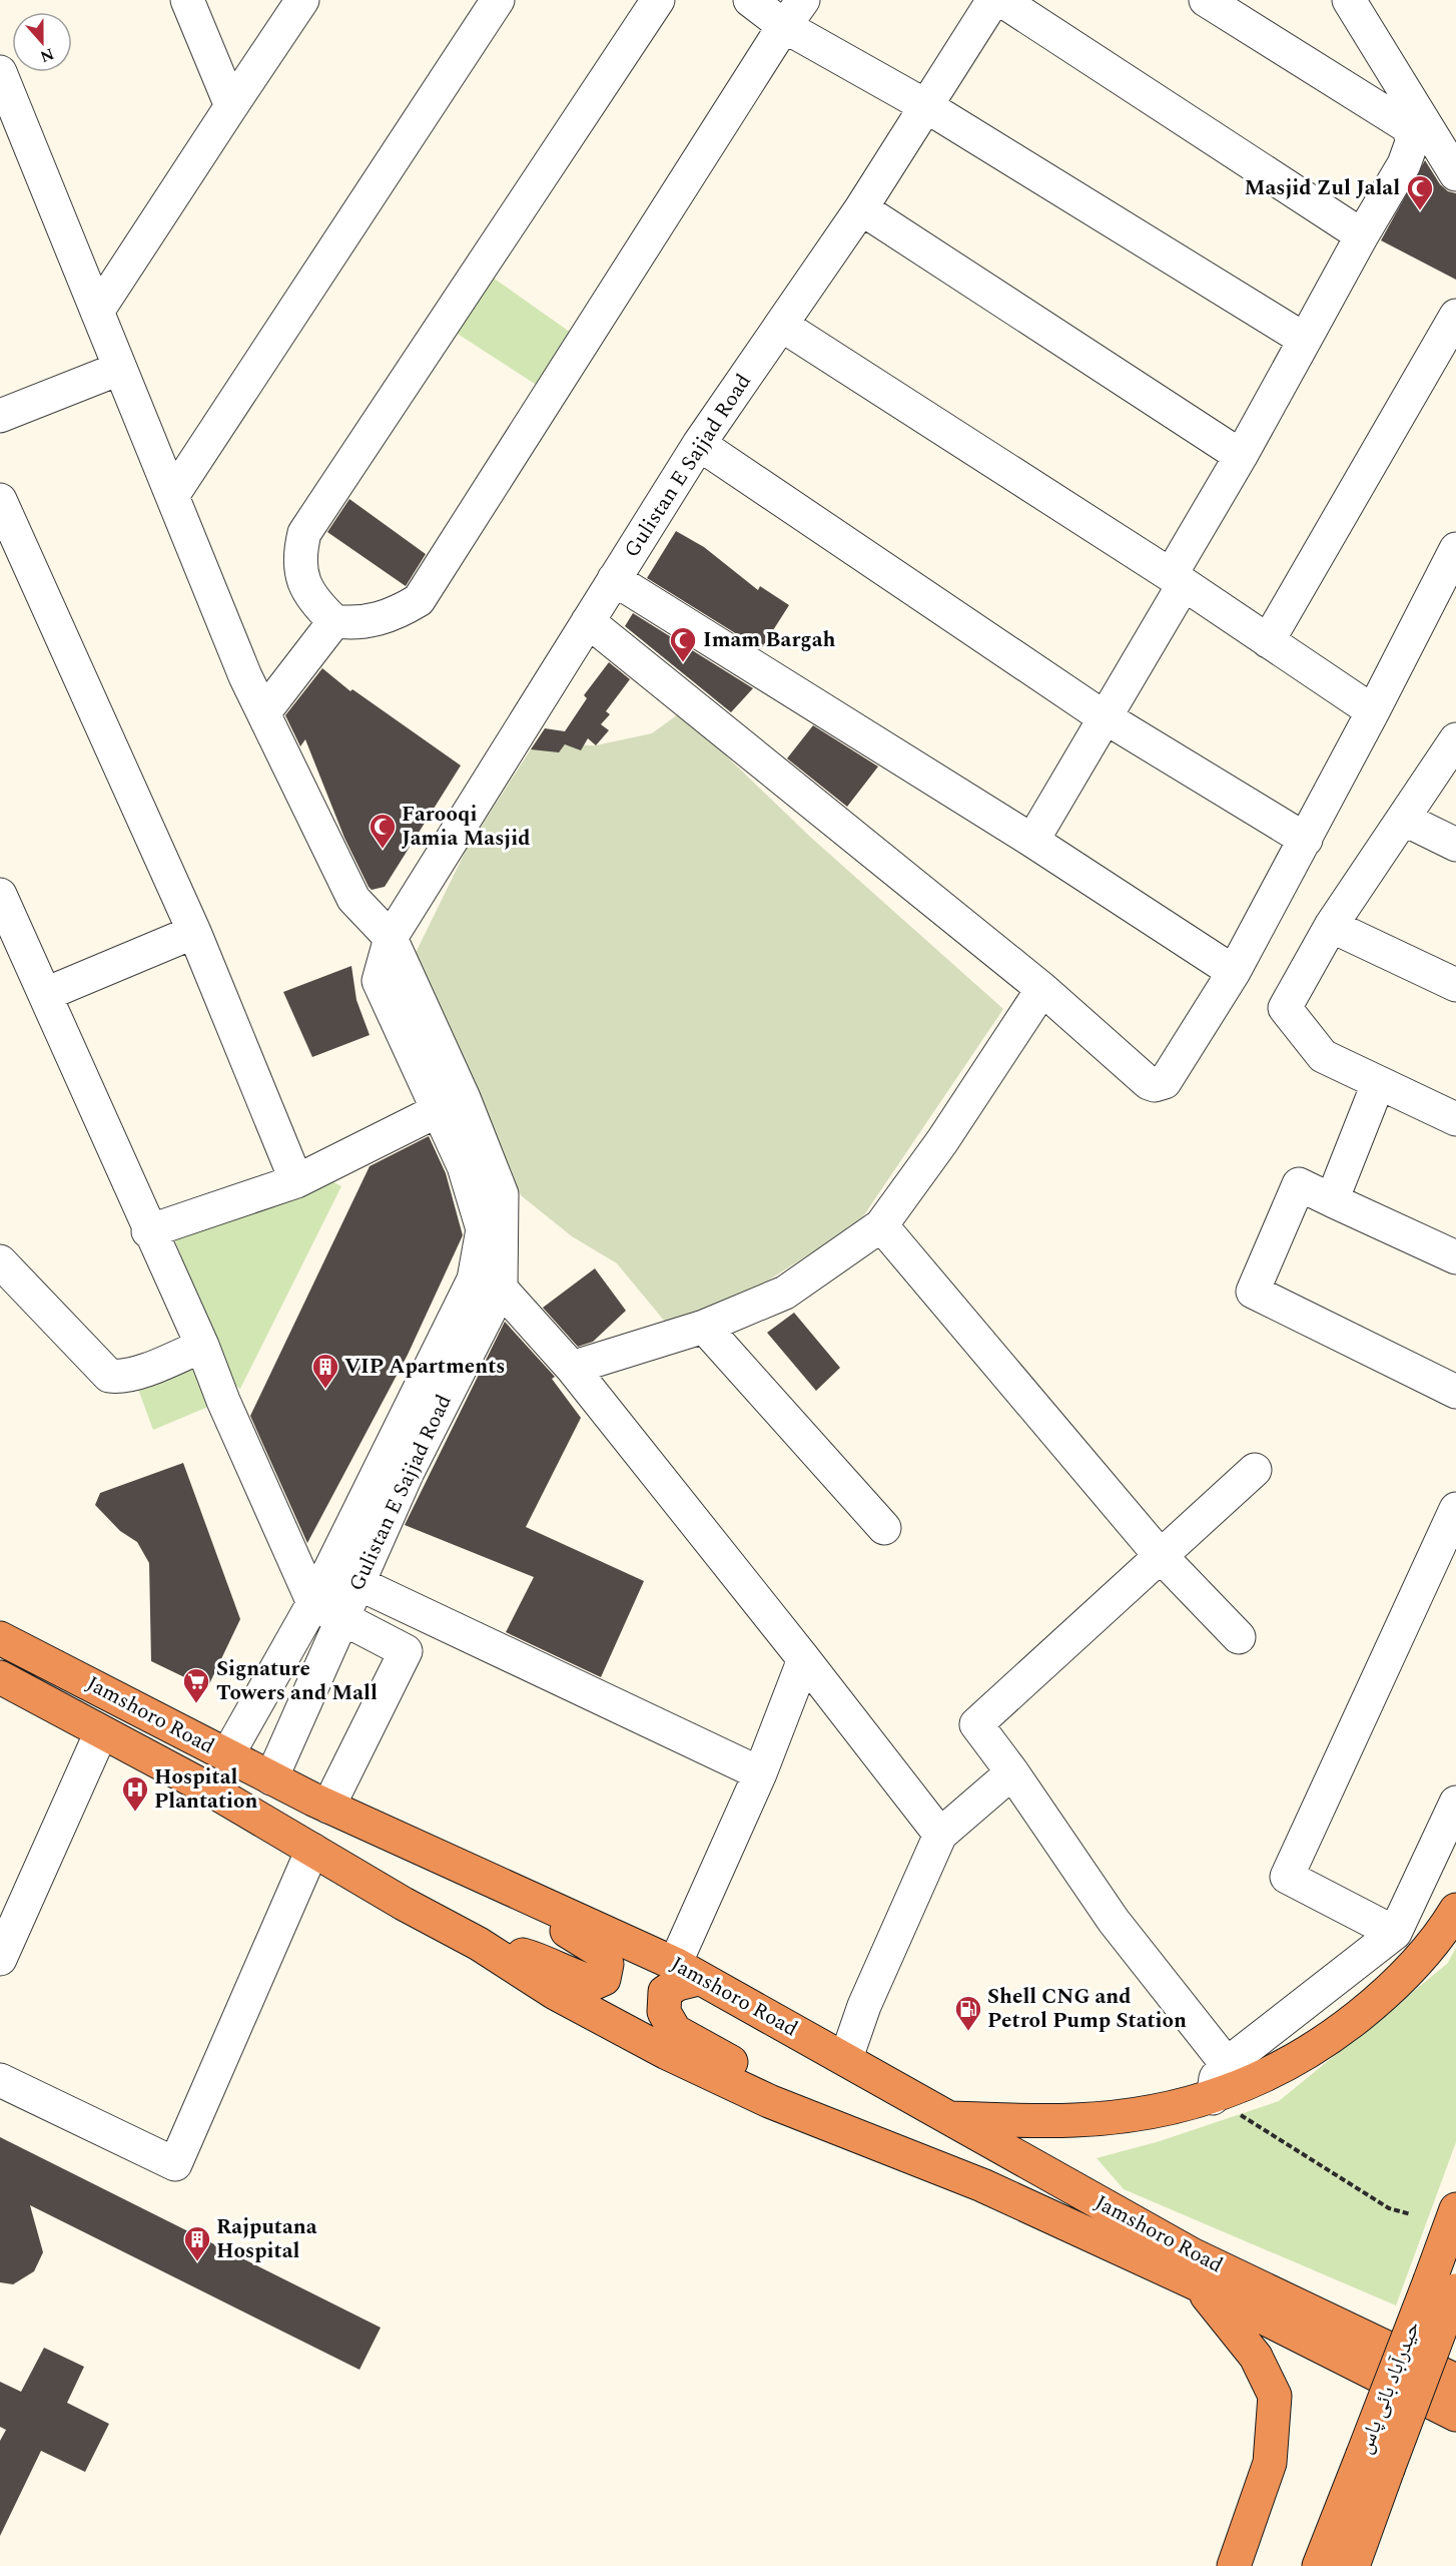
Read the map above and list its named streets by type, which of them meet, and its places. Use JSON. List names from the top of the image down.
{
  "streets": {
    "highway": ["Jamshoro Road", "حیدرآباد بائی پاس"],
    "street": ["Gulistan E Sajjad Road"]
  },
  "crossings": [
    ["Gulistan E Sajjad Road", "Jamshoro Road"]
  ],
  "places": {
    "mosque": ["Masjid Zul Jalal", "Imam Bargah", "Farooqi Jamia Masjid"],
    "building": ["VIP Apartments", "Rajputana Hospital"],
    "supermarket": ["Signature Towers and Mall"],
    "hospital": ["Hospital Plantation"],
    "fuel station": ["Shell CNG and Petrol Pump Station"]
  },
  "north": "bottom"
}
